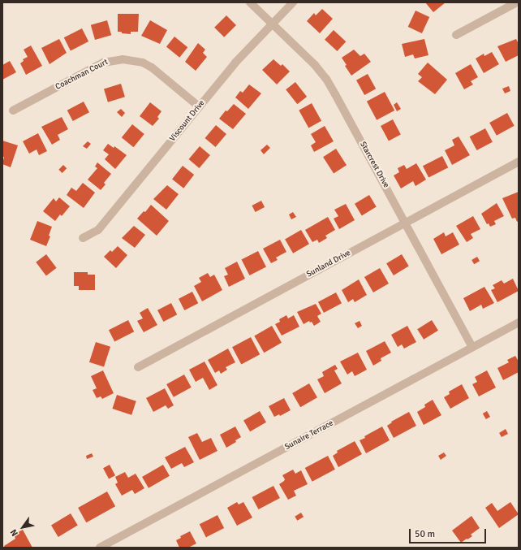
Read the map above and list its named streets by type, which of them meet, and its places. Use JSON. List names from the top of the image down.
{
  "streets": {
    "street": [
      "Coachman Court",
      "Viscount Drive",
      "Starcrest Drive",
      "Sunland Drive",
      "Sunaire Terrace"
    ]
  },
  "crossings": [
    ["Coachman Court", "Viscount Drive"],
    ["Viscount Drive", "Starcrest Drive"],
    ["Starcrest Drive", "Sunland Drive"],
    ["Starcrest Drive", "Sunaire Terrace"]
  ],
  "scale_bar": "50 m",
  "north": "bottom left"
}
